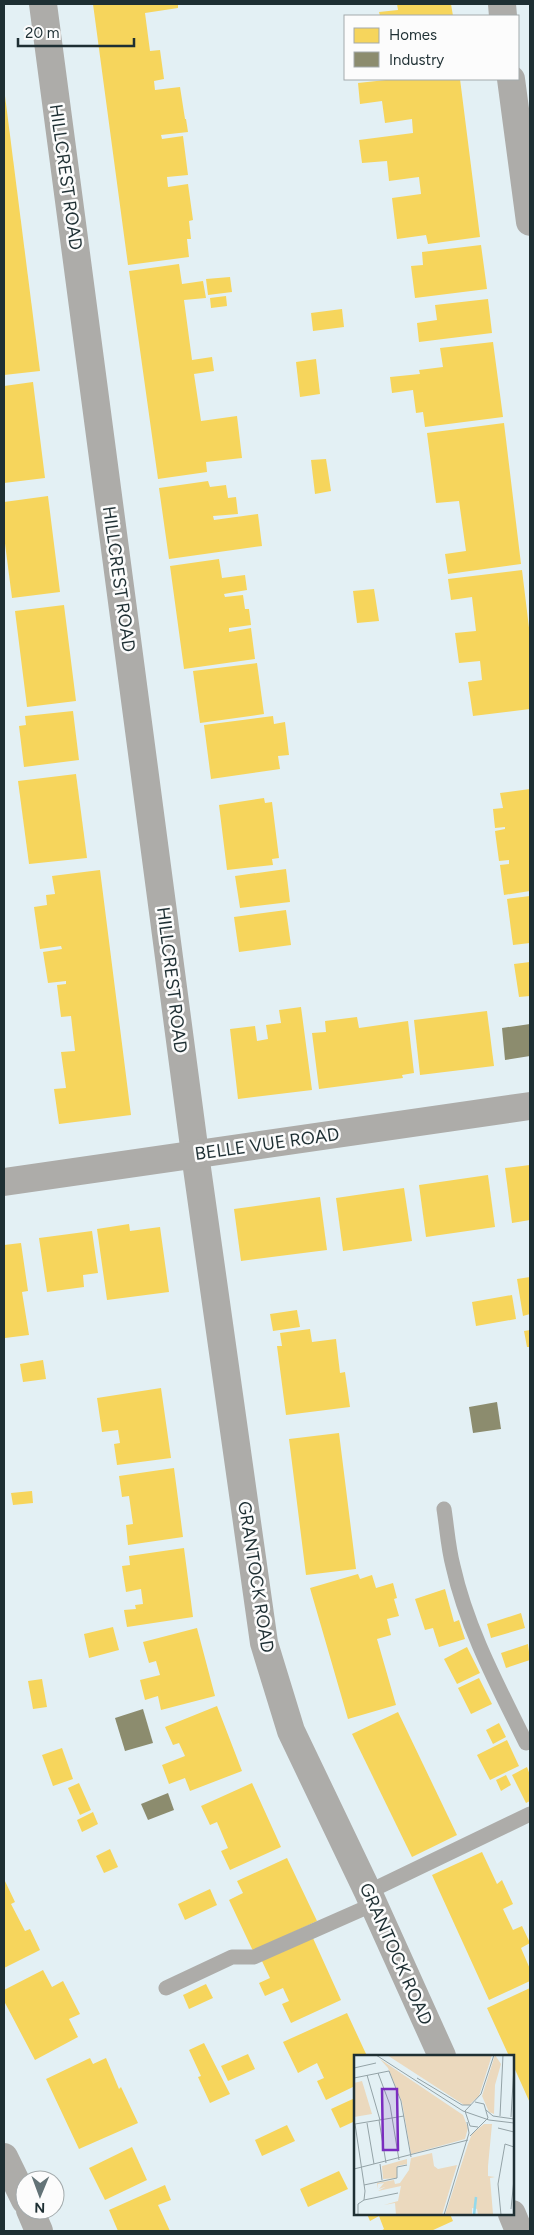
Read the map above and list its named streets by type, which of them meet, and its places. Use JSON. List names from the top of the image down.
{
  "streets": {
    "street": ["HILLCREST ROAD", "BELLE VUE ROAD", "GRANTOCK ROAD"]
  },
  "crossings": [
    ["HILLCREST ROAD", "BELLE VUE ROAD"],
    ["HILLCREST ROAD", "GRANTOCK ROAD"],
    ["BELLE VUE ROAD", "GRANTOCK ROAD"]
  ],
  "legend": ["Homes", "Industry"],
  "scale_bar": "20 m",
  "north": "bottom"
}
